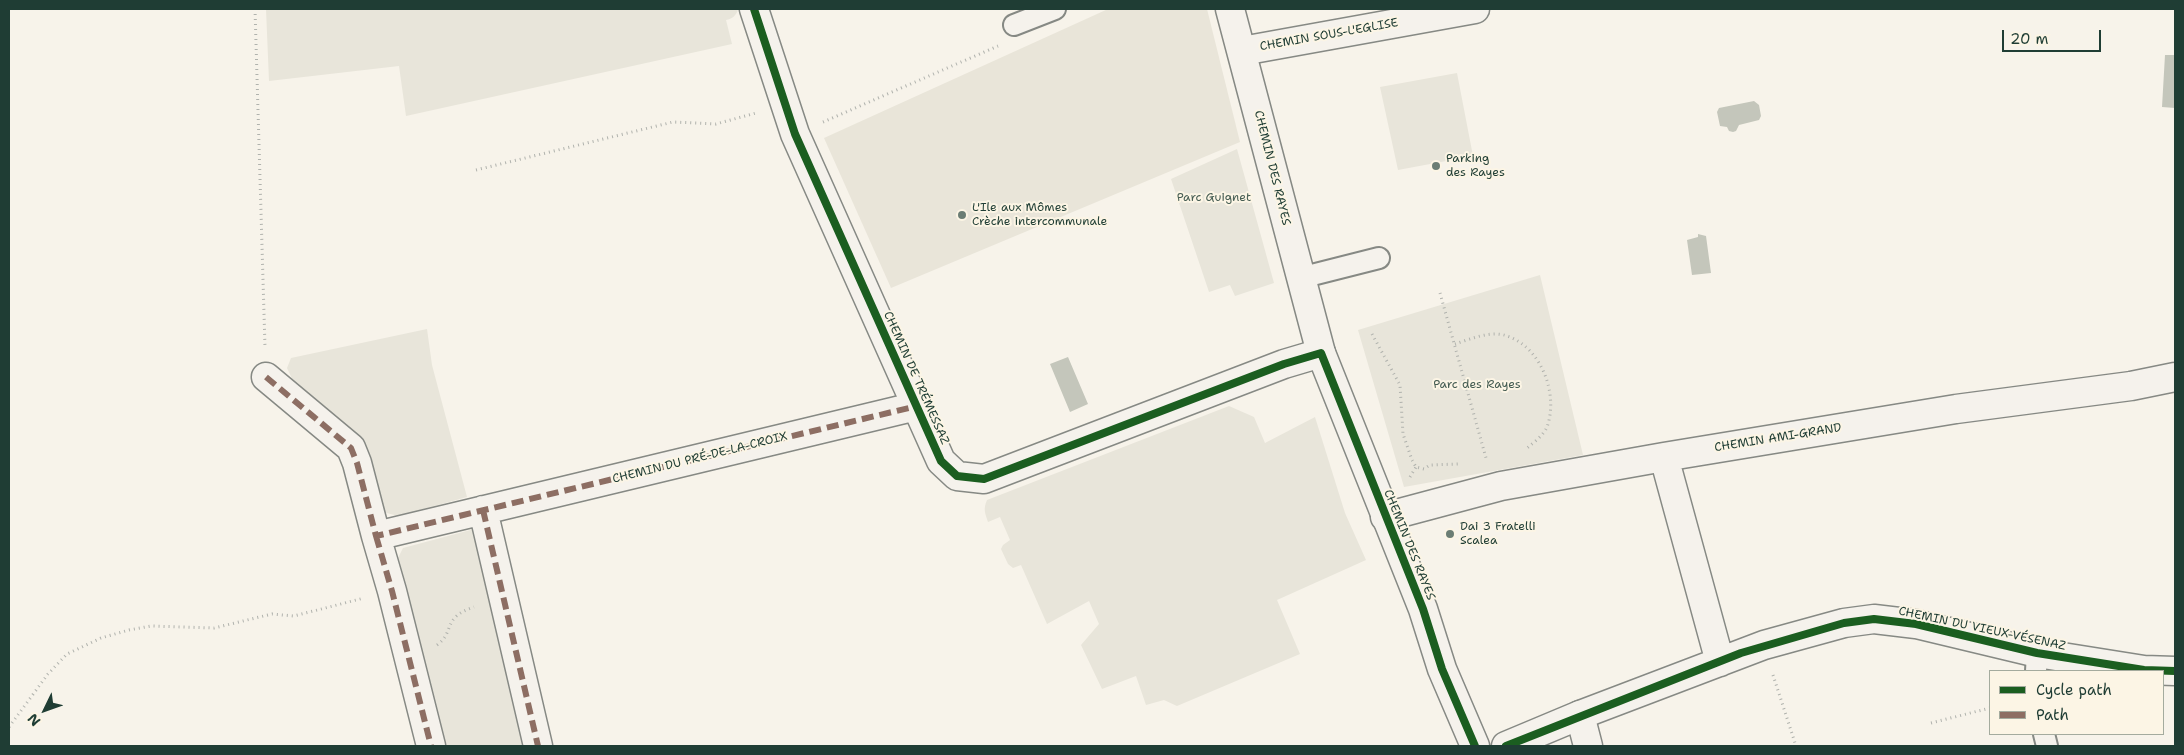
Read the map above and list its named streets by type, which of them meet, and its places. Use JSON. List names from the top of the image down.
{
  "streets": {
    "street": [
      "CHEMIN SOUS-L'EGLISE",
      "CHEMIN DES RAYES",
      "CHEMIN DE TRÉMESSAZ",
      "CHEMIN AMI-GRAND",
      "CHEMIN DU PRÉ-DE-LA-CROIX",
      "CHEMIN DU VIEUX-VÉSENAZ"
    ]
  },
  "crossings": [
    ["CHEMIN SOUS-L'EGLISE", "CHEMIN DES RAYES"],
    ["CHEMIN DES RAYES", "CHEMIN DE TRÉMESSAZ"],
    ["CHEMIN DES RAYES", "CHEMIN AMI-GRAND"],
    ["CHEMIN DE TRÉMESSAZ", "CHEMIN DU PRÉ-DE-LA-CROIX"]
  ],
  "parks": ["Parc Guignet", "Parc des Rayes"],
  "places": ["Parking des Rayes", "L'Ile aux Mômes Crèche intercommunale", "Dai 3 Fratelli Scalea"],
  "legend": ["Cycle path", "Path"],
  "scale_bar": "20 m",
  "north": "bottom left"
}
